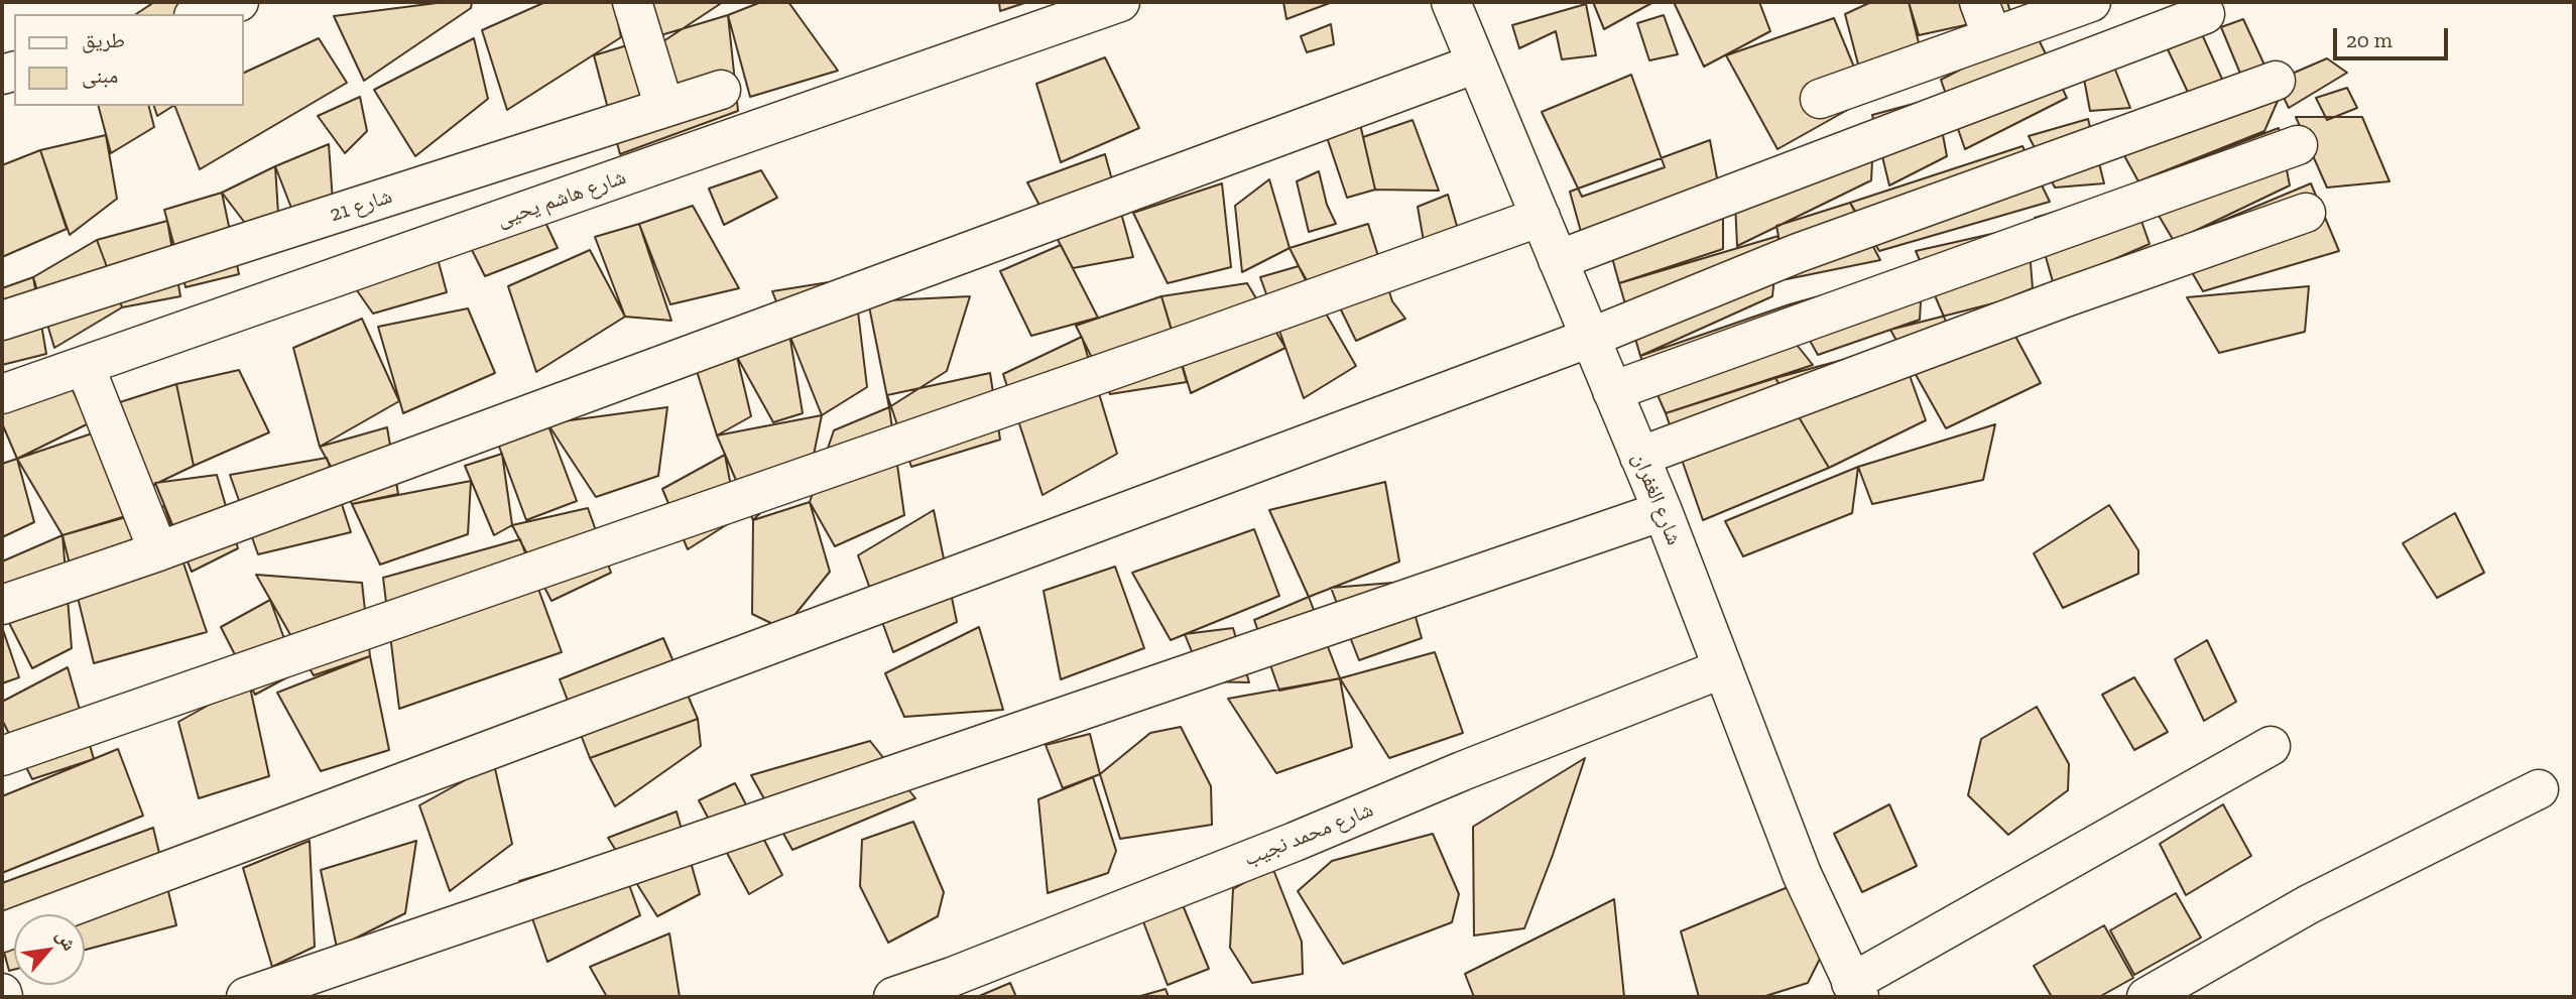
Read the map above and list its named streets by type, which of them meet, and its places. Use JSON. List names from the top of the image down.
{
  "streets": {
    "street": [
      "شارع هاشم يحيى",
      "شارع 21",
      "شارع الغفران",
      "شارع محمد نجيب"
    ]
  },
  "crossings": [
    ["شارع الغفران", "شارع محمد نجيب"]
  ],
  "legend": ["طريق", "مبنى"],
  "scale_bar": "20 m",
  "north": "top right"
}
